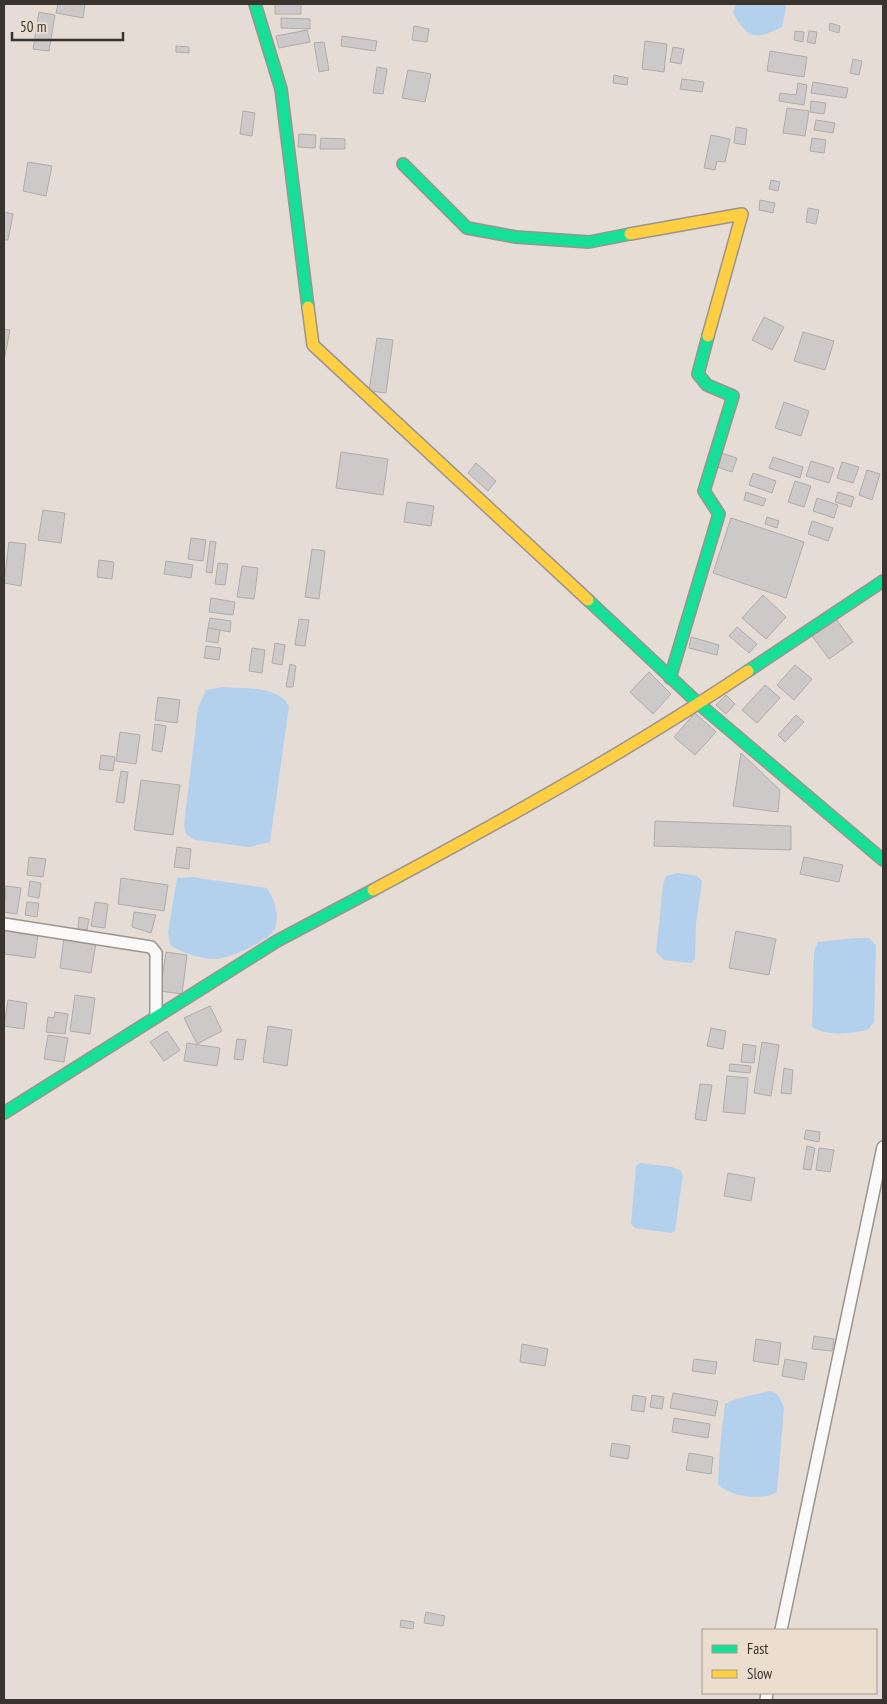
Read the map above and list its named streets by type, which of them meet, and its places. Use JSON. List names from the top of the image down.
{
  "legend": ["Fast", "Slow"],
  "scale_bar": "50 m"
}
